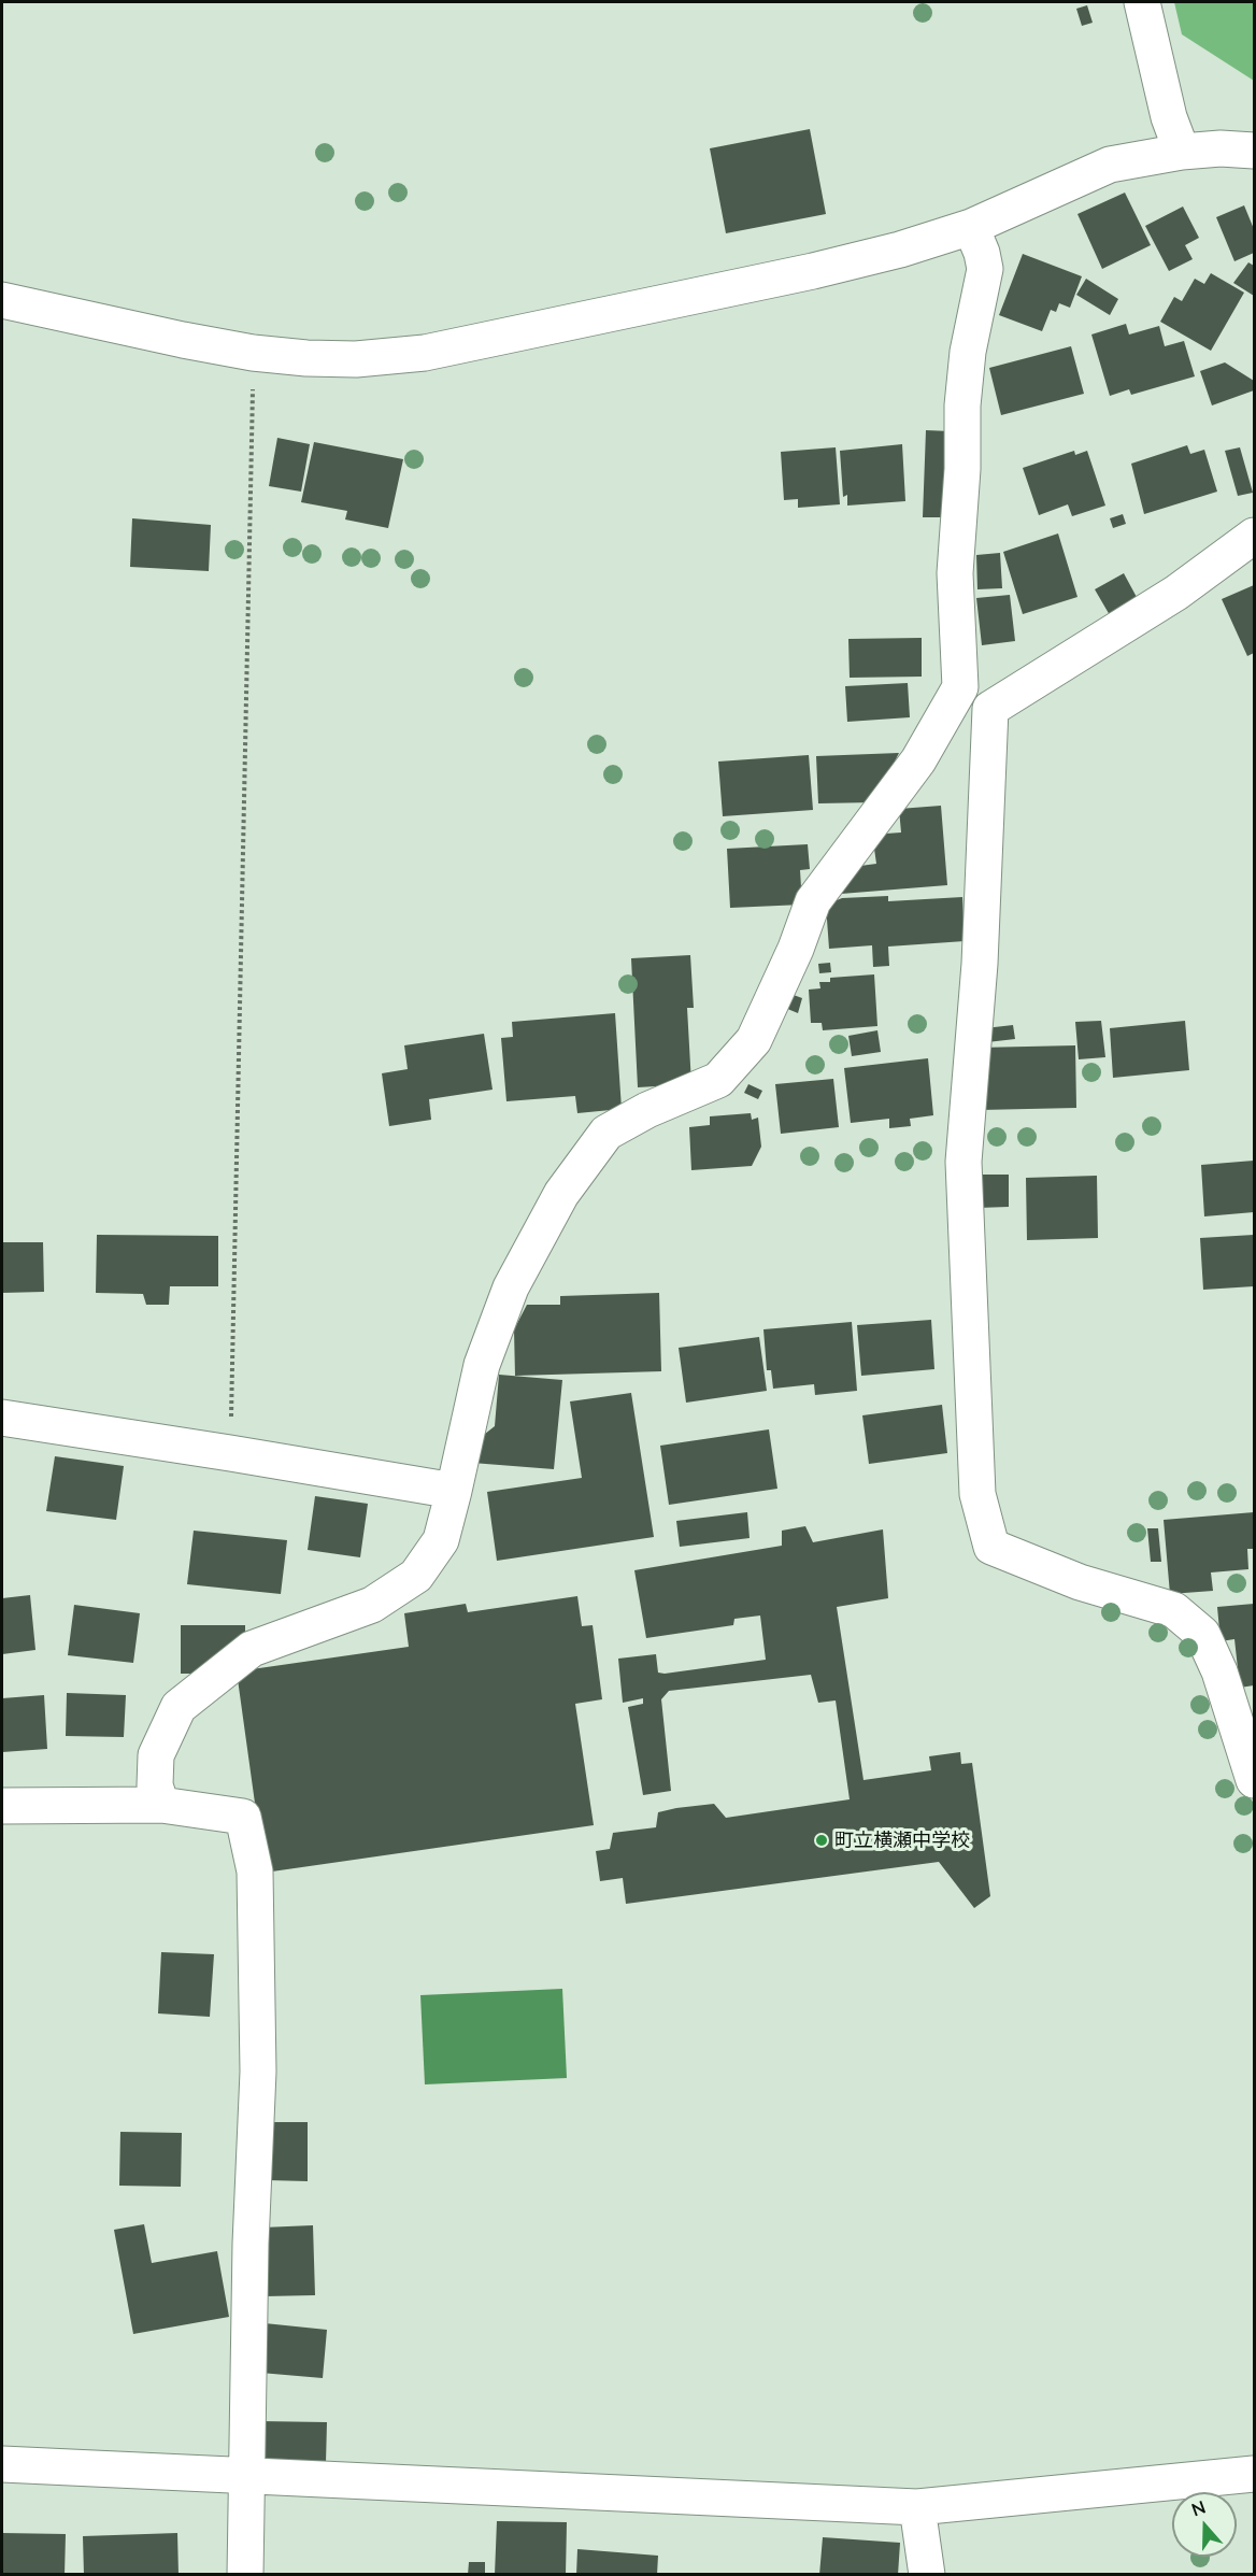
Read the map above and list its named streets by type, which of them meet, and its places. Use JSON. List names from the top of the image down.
{
  "places": ["町立横瀬中学校"],
  "north": "top"
}
